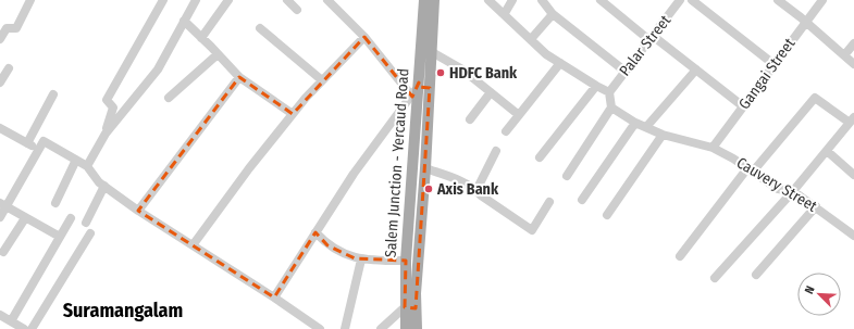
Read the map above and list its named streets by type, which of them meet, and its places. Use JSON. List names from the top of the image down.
{
  "streets": {
    "main road": ["Salem Junction - Yercaud Road"],
    "street": ["Palar Street", "Gangai Street", "Cauvery Street"]
  },
  "crossings": [
    ["Gangai Street", "Cauvery Street"]
  ],
  "districts": ["Suramangalam"],
  "places": ["HDFC Bank", "Axis Bank"],
  "north": "top left"
}
